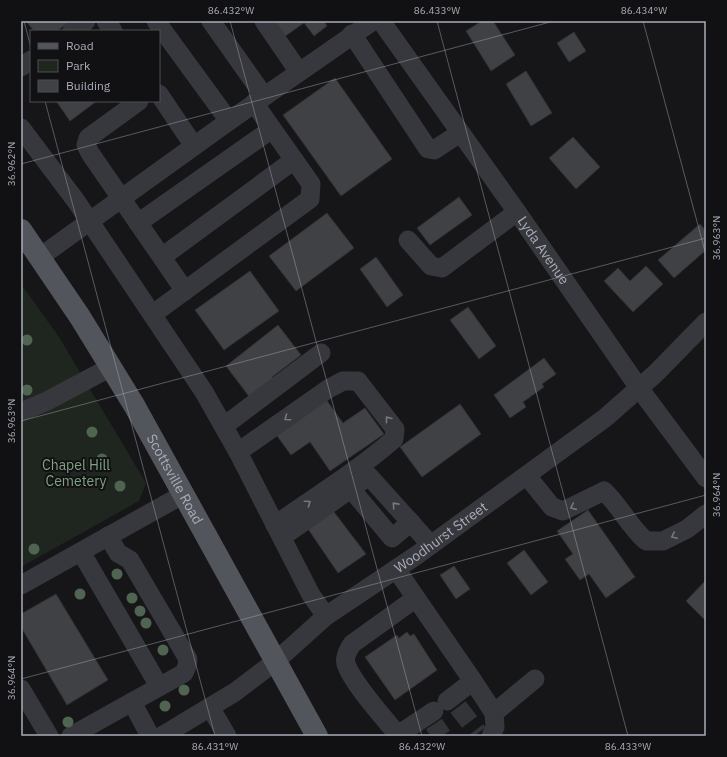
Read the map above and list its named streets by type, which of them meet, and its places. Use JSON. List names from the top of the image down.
{
  "streets": {
    "main road": ["Scottsville Road"],
    "street": ["Lyda Avenue", "Woodhurst Street"]
  },
  "crossings": [
    ["Lyda Avenue", "Woodhurst Street"],
    ["Scottsville Road", "Woodhurst Street"]
  ],
  "parks": ["Chapel Hill Cemetery"],
  "legend": ["Road", "Park", "Building"],
  "coordinates": [
    "86.432°W",
    "86.433°W",
    "86.434°W",
    "36.962°N",
    "36.963°N",
    "36.964°N",
    "86.431°W"
  ]
}
